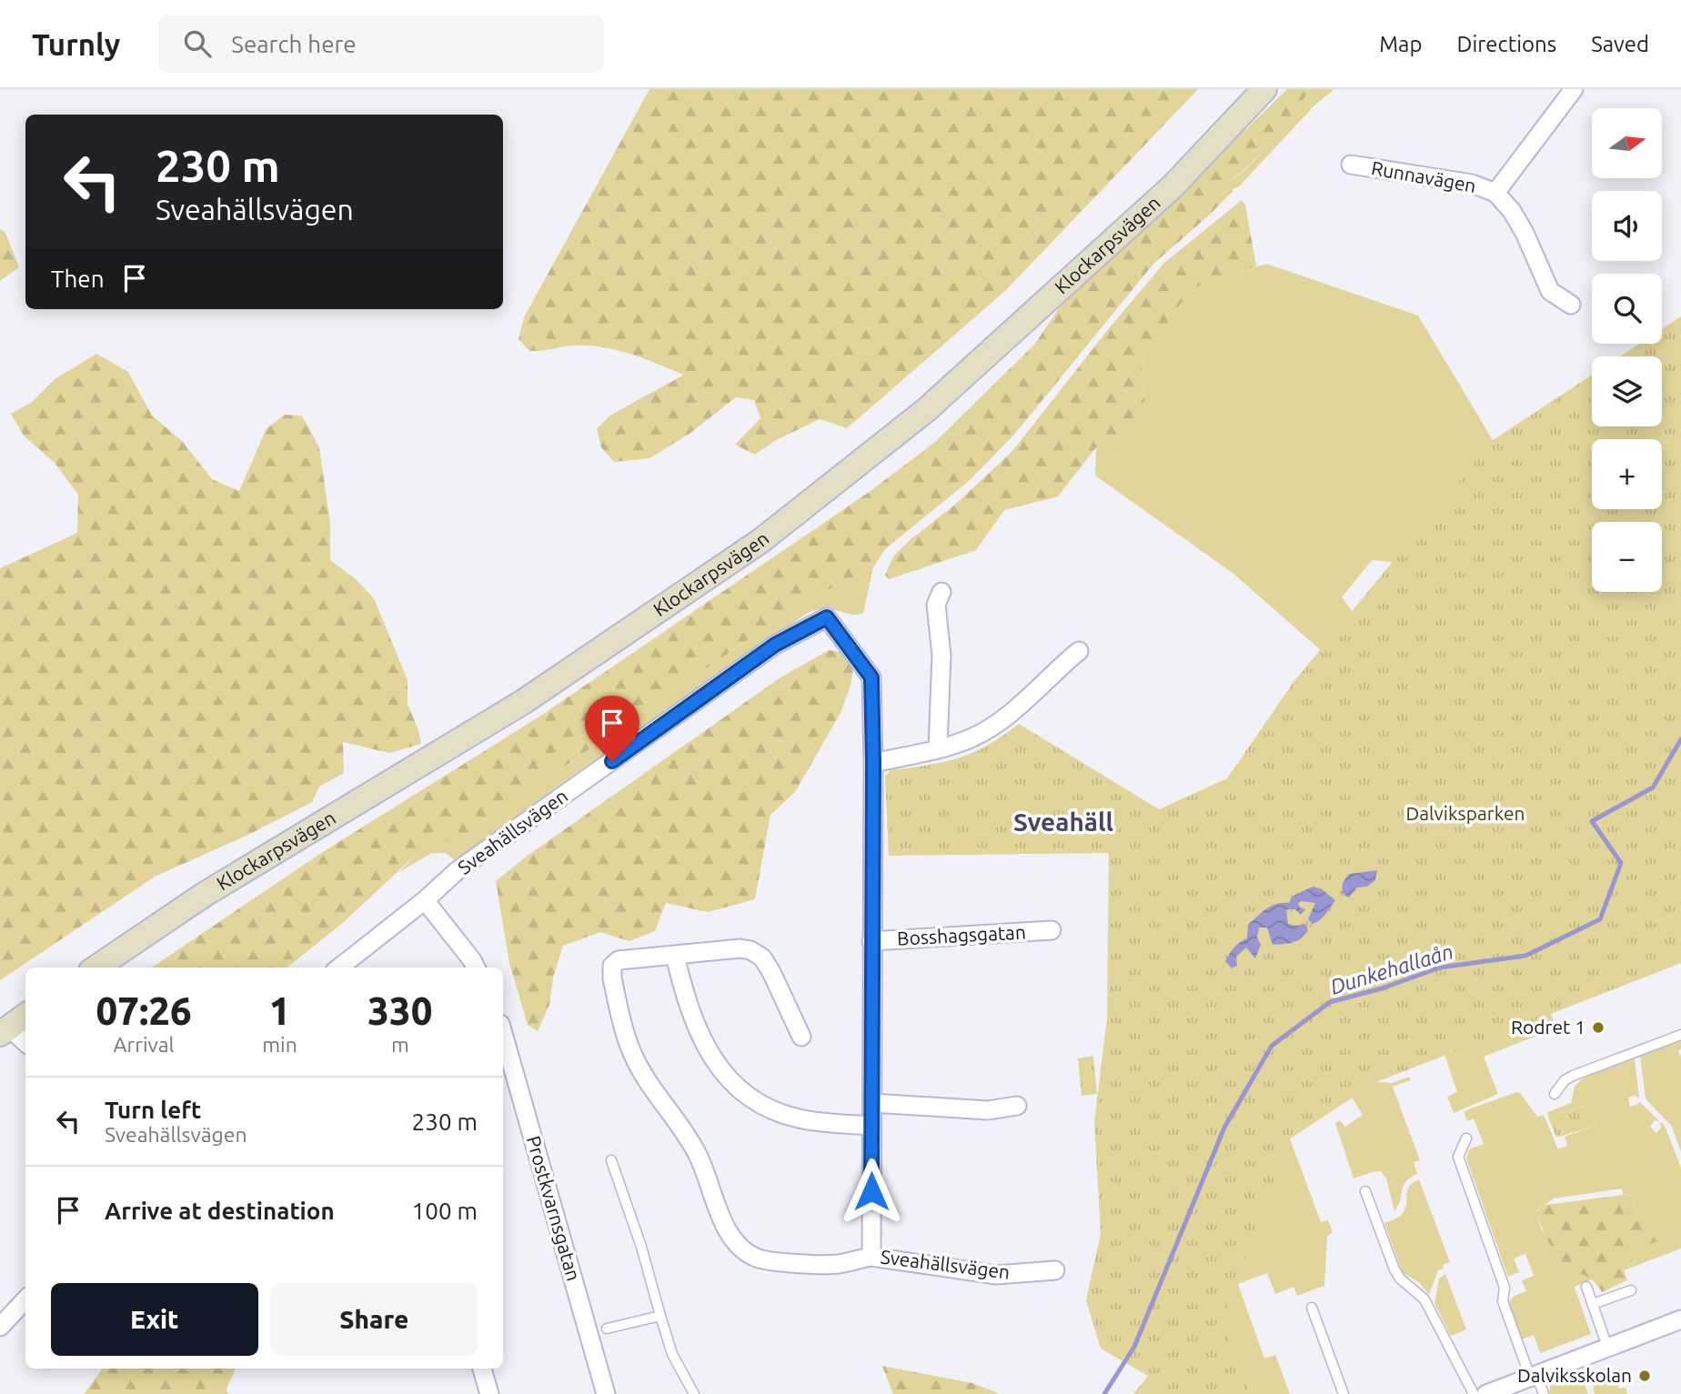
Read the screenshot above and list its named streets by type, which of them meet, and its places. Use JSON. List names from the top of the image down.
{
  "streets": {
    "street": [
      "Runnavägen",
      "Klockarpsvägen",
      "Sveahällsvägen",
      "Bosshagsgatan",
      "Prostkvarnsgatan"
    ]
  },
  "crossings": [
    ["Sveahällsvägen", "Bosshagsgatan"]
  ],
  "districts": ["Sveahäll"],
  "water": ["Dunkehallaån"],
  "parks": ["Dalviksparken"],
  "places": ["Rodret 1", "Dalviksskolan"],
  "north": "right",
  "page": {
    "header": "Turnly",
    "search": "Search here",
    "nav": ["Map", "Directions", "Saved"],
    "map_buttons": ["+", "−"],
    "turn": ["230 m", "Sveahällsvägen"],
    "then": "Then",
    "eta": [
      "07:26",
      "Arrival",
      "1",
      "min",
      "330",
      "m"
    ],
    "list": [
      {
        "name": "Turn left",
        "note": "Sveahällsvägen",
        "value": "230 m"
      },
      {
        "name": "Arrive at destination",
        "value": "100 m"
      }
    ],
    "buttons": ["Exit", "Share"]
  }
}
